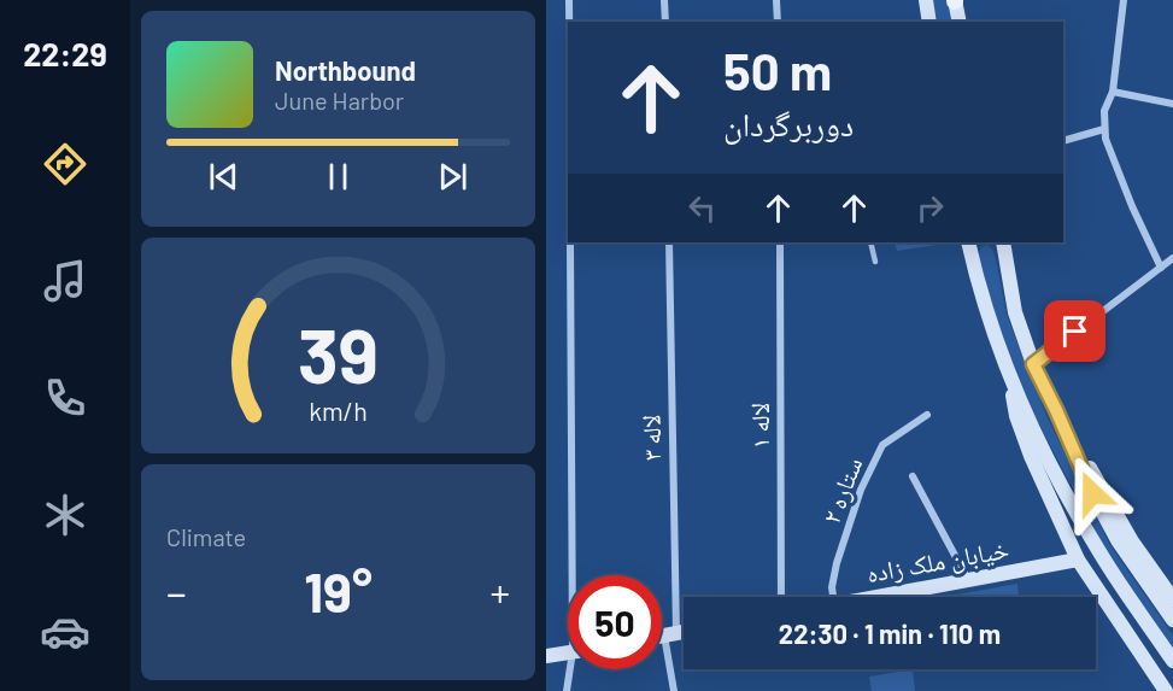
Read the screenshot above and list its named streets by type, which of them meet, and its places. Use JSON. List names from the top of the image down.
{
  "streets": {
    "main road": ["خیابان ملک زاده"],
    "street": ["لاله ۱", "لاله ۳", "ستاره ۲"]
  },
  "page": {
    "tabs": "22:29",
    "turn": ["50 m", "دوربرگردان"],
    "song": ["Northbound", "June Harbor"],
    "tile": "Climate",
    "heat": ["−", "19°", "+"],
    "limit": "50",
    "trip": "22:30 · 1 min · 110 m",
    "gauge": ["39", "km/h"]
  }
}
